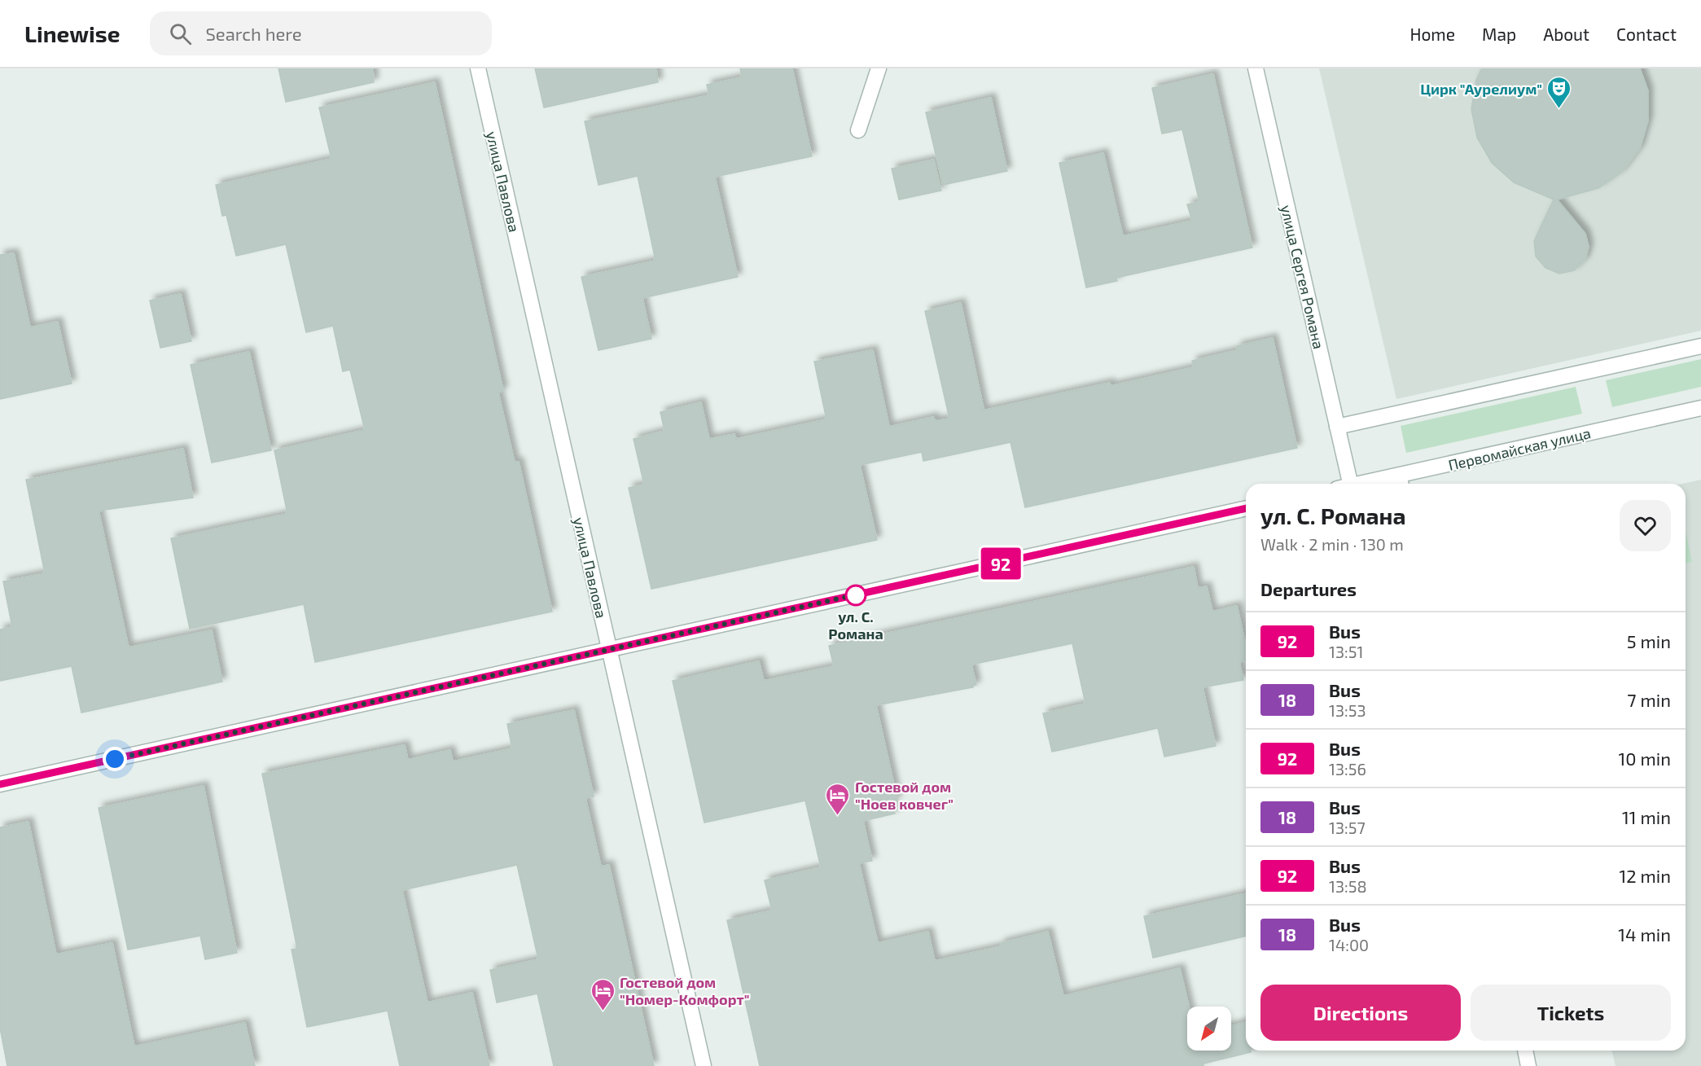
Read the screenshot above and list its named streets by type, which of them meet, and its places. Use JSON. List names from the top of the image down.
{
  "streets": {
    "street": ["улица Павлова", "улица Сергея Романа", "Первомайская улица"]
  },
  "places": {
    "theatre": ["Цирк \"Аурелиум\""],
    "other": ["ул. С. Романа"],
    "hotel": ["Гостевой дом \"Ноев ковчег\"", "Гостевой дом \"Номер-Комфорт\""]
  },
  "lines": ["bus line 92"],
  "north": "bottom left",
  "page": {
    "header": "Linewise",
    "search": "Search here",
    "nav": [
      "Home",
      "Map",
      "About",
      "Contact"
    ],
    "on_map": "92",
    "heading": [
      ["ул. С. Романа", "Walk · 2 min · 130 m"],
      "Departures"
    ],
    "list": [
      {
        "mark": "92",
        "name": "Bus",
        "note": "13:51",
        "value": "5 min"
      },
      {
        "mark": "18",
        "name": "Bus",
        "note": "13:53",
        "value": "7 min"
      },
      {
        "mark": "92",
        "name": "Bus",
        "note": "13:56",
        "value": "10 min"
      },
      {
        "mark": "18",
        "name": "Bus",
        "note": "13:57",
        "value": "11 min"
      },
      {
        "mark": "92",
        "name": "Bus",
        "note": "13:58",
        "value": "12 min"
      },
      {
        "mark": "18",
        "name": "Bus",
        "note": "14:00",
        "value": "14 min"
      }
    ],
    "buttons": ["Directions", "Tickets"]
  }
}
